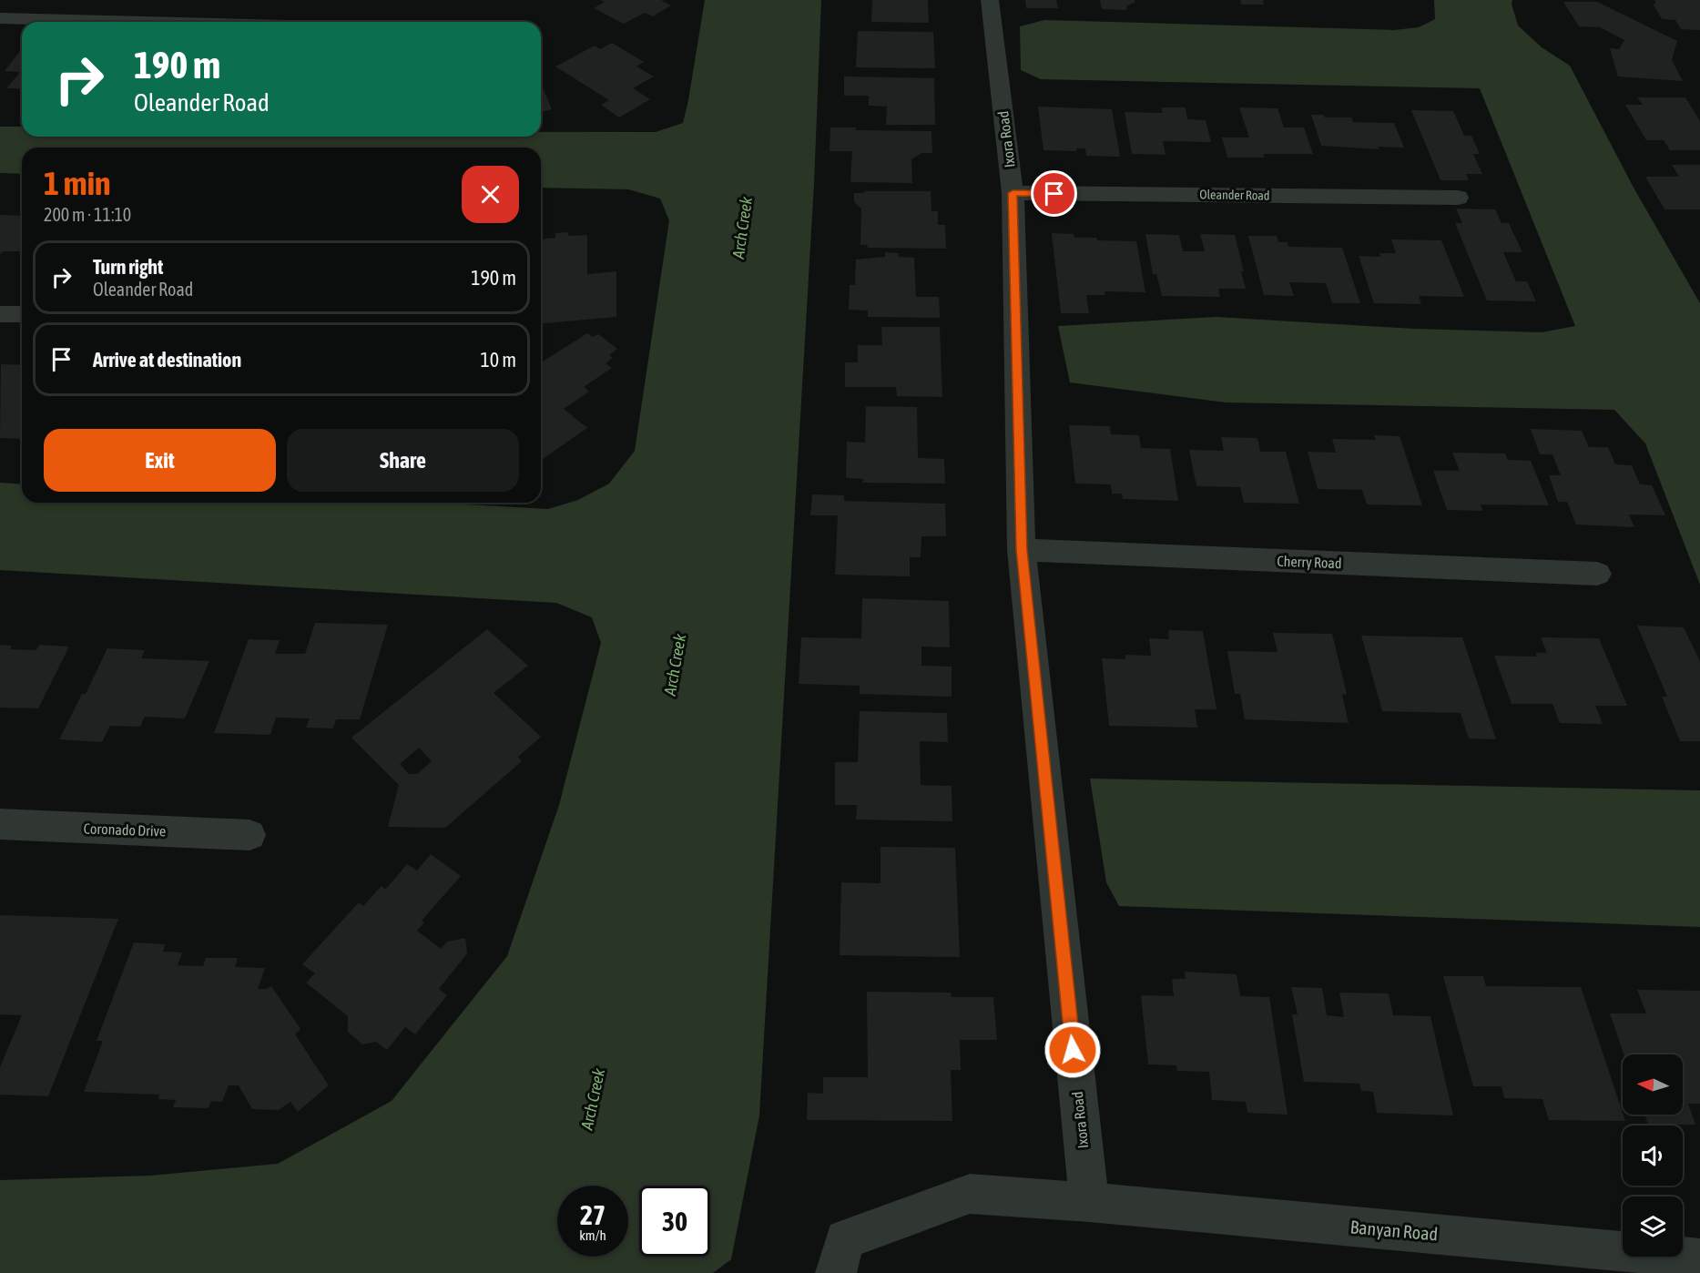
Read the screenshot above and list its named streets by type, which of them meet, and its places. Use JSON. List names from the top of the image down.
{
  "streets": {
    "street": [
      "Ixora Road",
      "Oleander Road",
      "Cherry Road",
      "Coronado Drive",
      "Banyan Road"
    ]
  },
  "crossings": [
    ["Ixora Road", "Oleander Road"],
    ["Ixora Road", "Cherry Road"],
    ["Ixora Road", "Banyan Road"]
  ],
  "water": ["Arch Creek"],
  "north": "left",
  "page": {
    "turn": ["190 m", "Oleander Road"],
    "heading": ["1 min", "200 m · 11:10"],
    "list": [
      {
        "name": "Turn right",
        "note": "Oleander Road",
        "value": "190 m"
      },
      {
        "name": "Arrive at destination",
        "value": "10 m"
      }
    ],
    "buttons": ["Exit", "Share"],
    "speed": "27 km/h",
    "limit": "30"
  }
}
